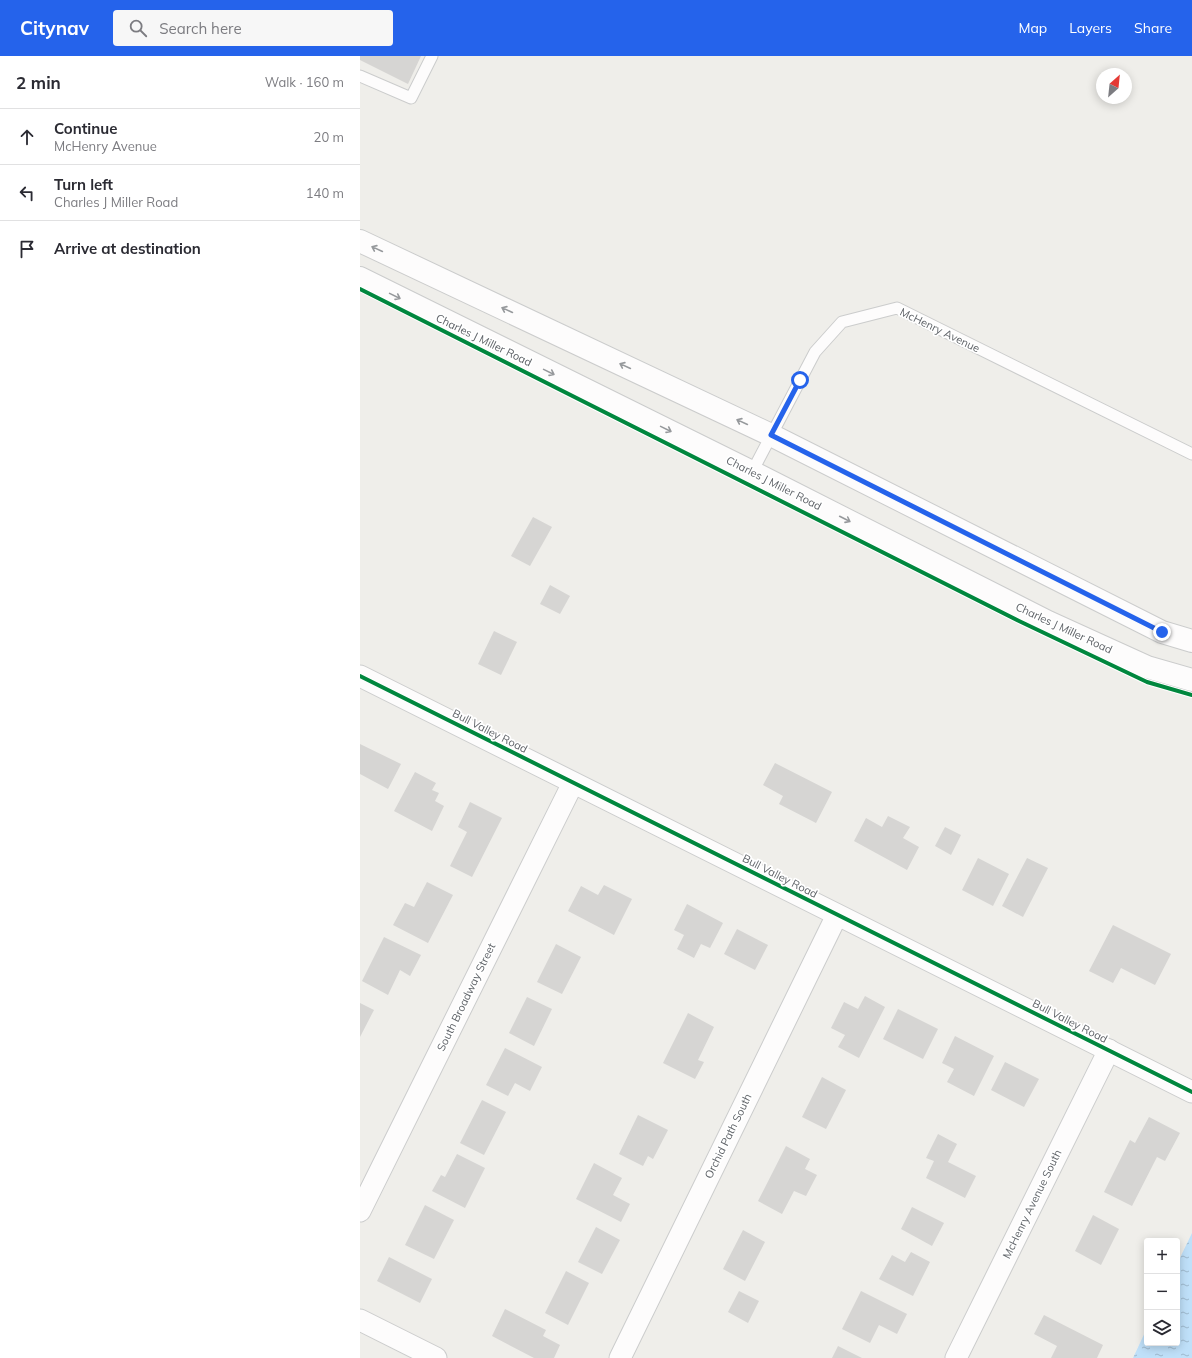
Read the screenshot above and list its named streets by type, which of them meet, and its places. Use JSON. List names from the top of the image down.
{
  "streets": {
    "street": [
      "Charles J Miller Road",
      "Bull Valley Road",
      "South Broadway Street",
      "Orchid Path South",
      "McHenry Avenue South"
    ],
    "lane": ["McHenry Avenue"]
  },
  "crossings": [
    ["McHenry Avenue", "Charles J Miller Road"],
    ["Bull Valley Road", "South Broadway Street"],
    ["Bull Valley Road", "Orchid Path South"],
    ["Bull Valley Road", "McHenry Avenue South"]
  ],
  "north": "top right",
  "page": {
    "header": "Citynav",
    "search": "Search here",
    "nav": ["Map", "Layers", "Share"],
    "heading": ["2 min", "Walk · 160 m"],
    "list": [
      ["Continue", "McHenry Avenue", "20 m"],
      ["Turn left", "Charles J Miller Road", "140 m"],
      "Arrive at destination"
    ],
    "map_buttons": ["+", "−"]
  }
}
